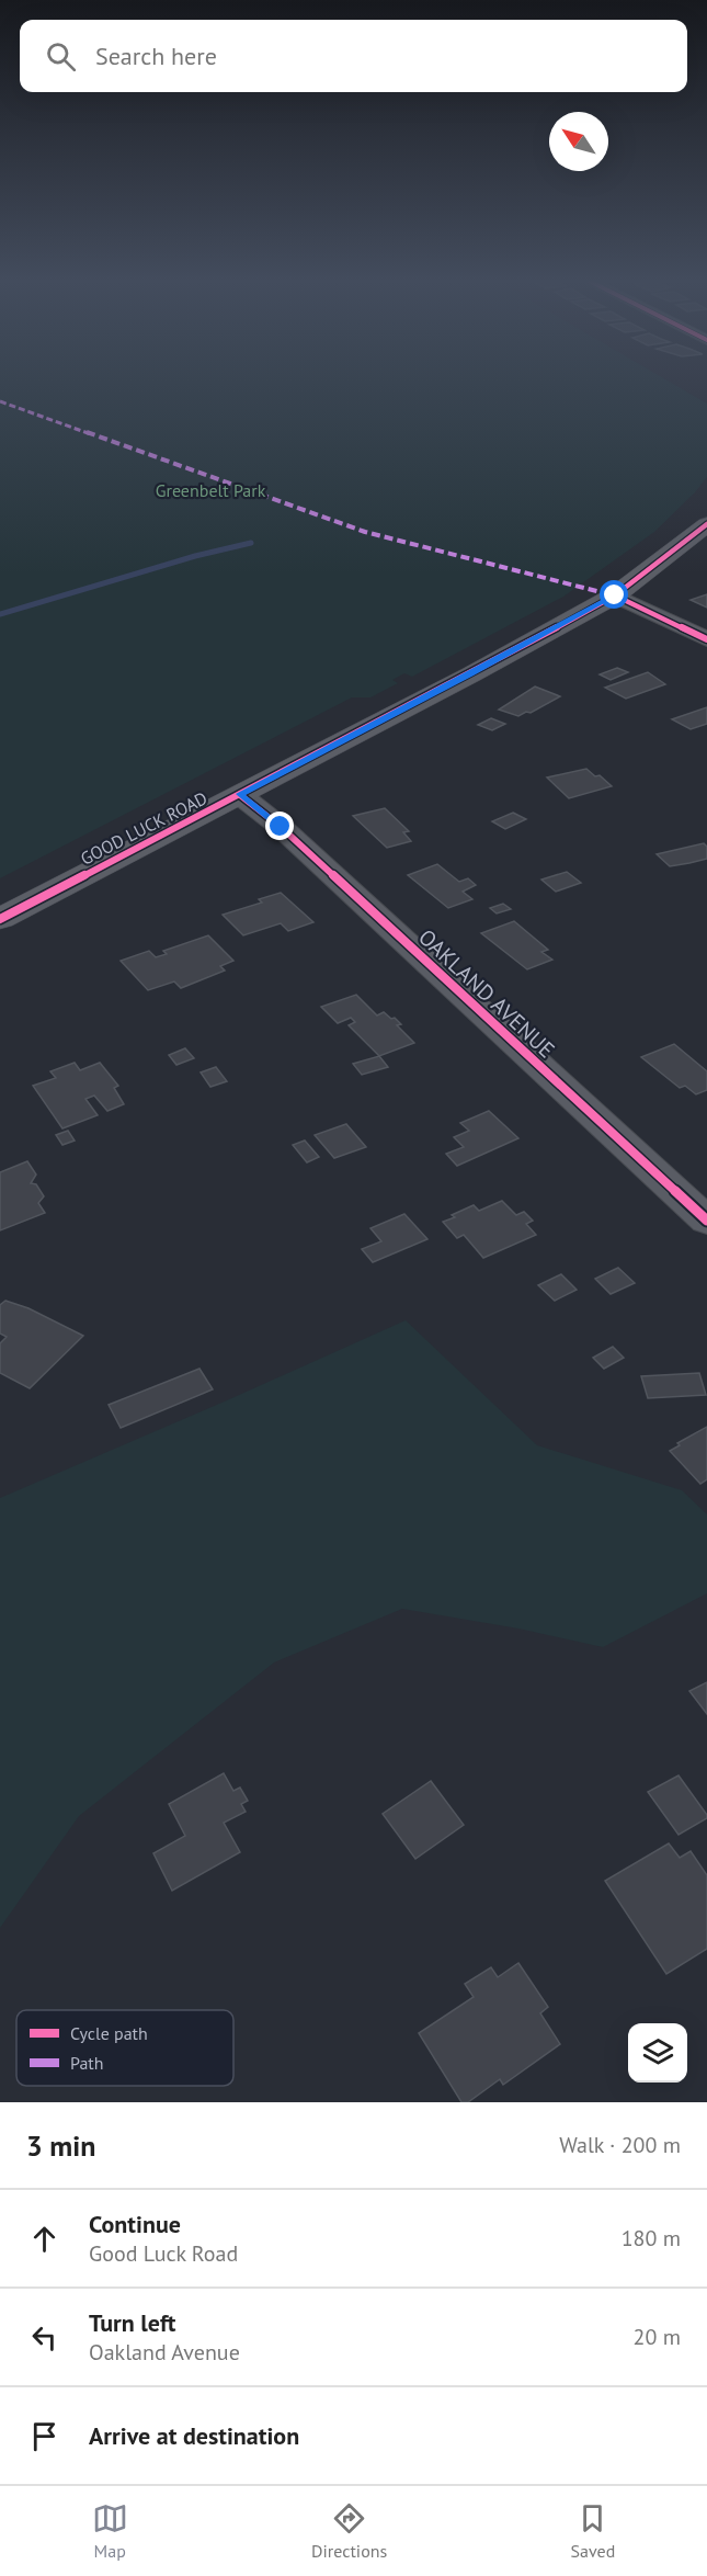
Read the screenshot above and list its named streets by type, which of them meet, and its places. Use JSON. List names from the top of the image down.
{
  "streets": {
    "main road": ["GOOD LUCK ROAD"],
    "street": ["OAKLAND AVENUE"]
  },
  "crossings": [
    ["GOOD LUCK ROAD", "OAKLAND AVENUE"]
  ],
  "parks": ["Greenbelt Park"],
  "legend": ["Cycle path", "Path"],
  "north": "top left",
  "page": {
    "search": "Search here",
    "heading": ["3 min", "Walk · 200 m"],
    "list": [
      ["Continue", "Good Luck Road", "180 m"],
      ["Turn left", "Oakland Avenue", "20 m"],
      "Arrive at destination"
    ],
    "nav": ["Map", "Directions", "Saved"]
  }
}
